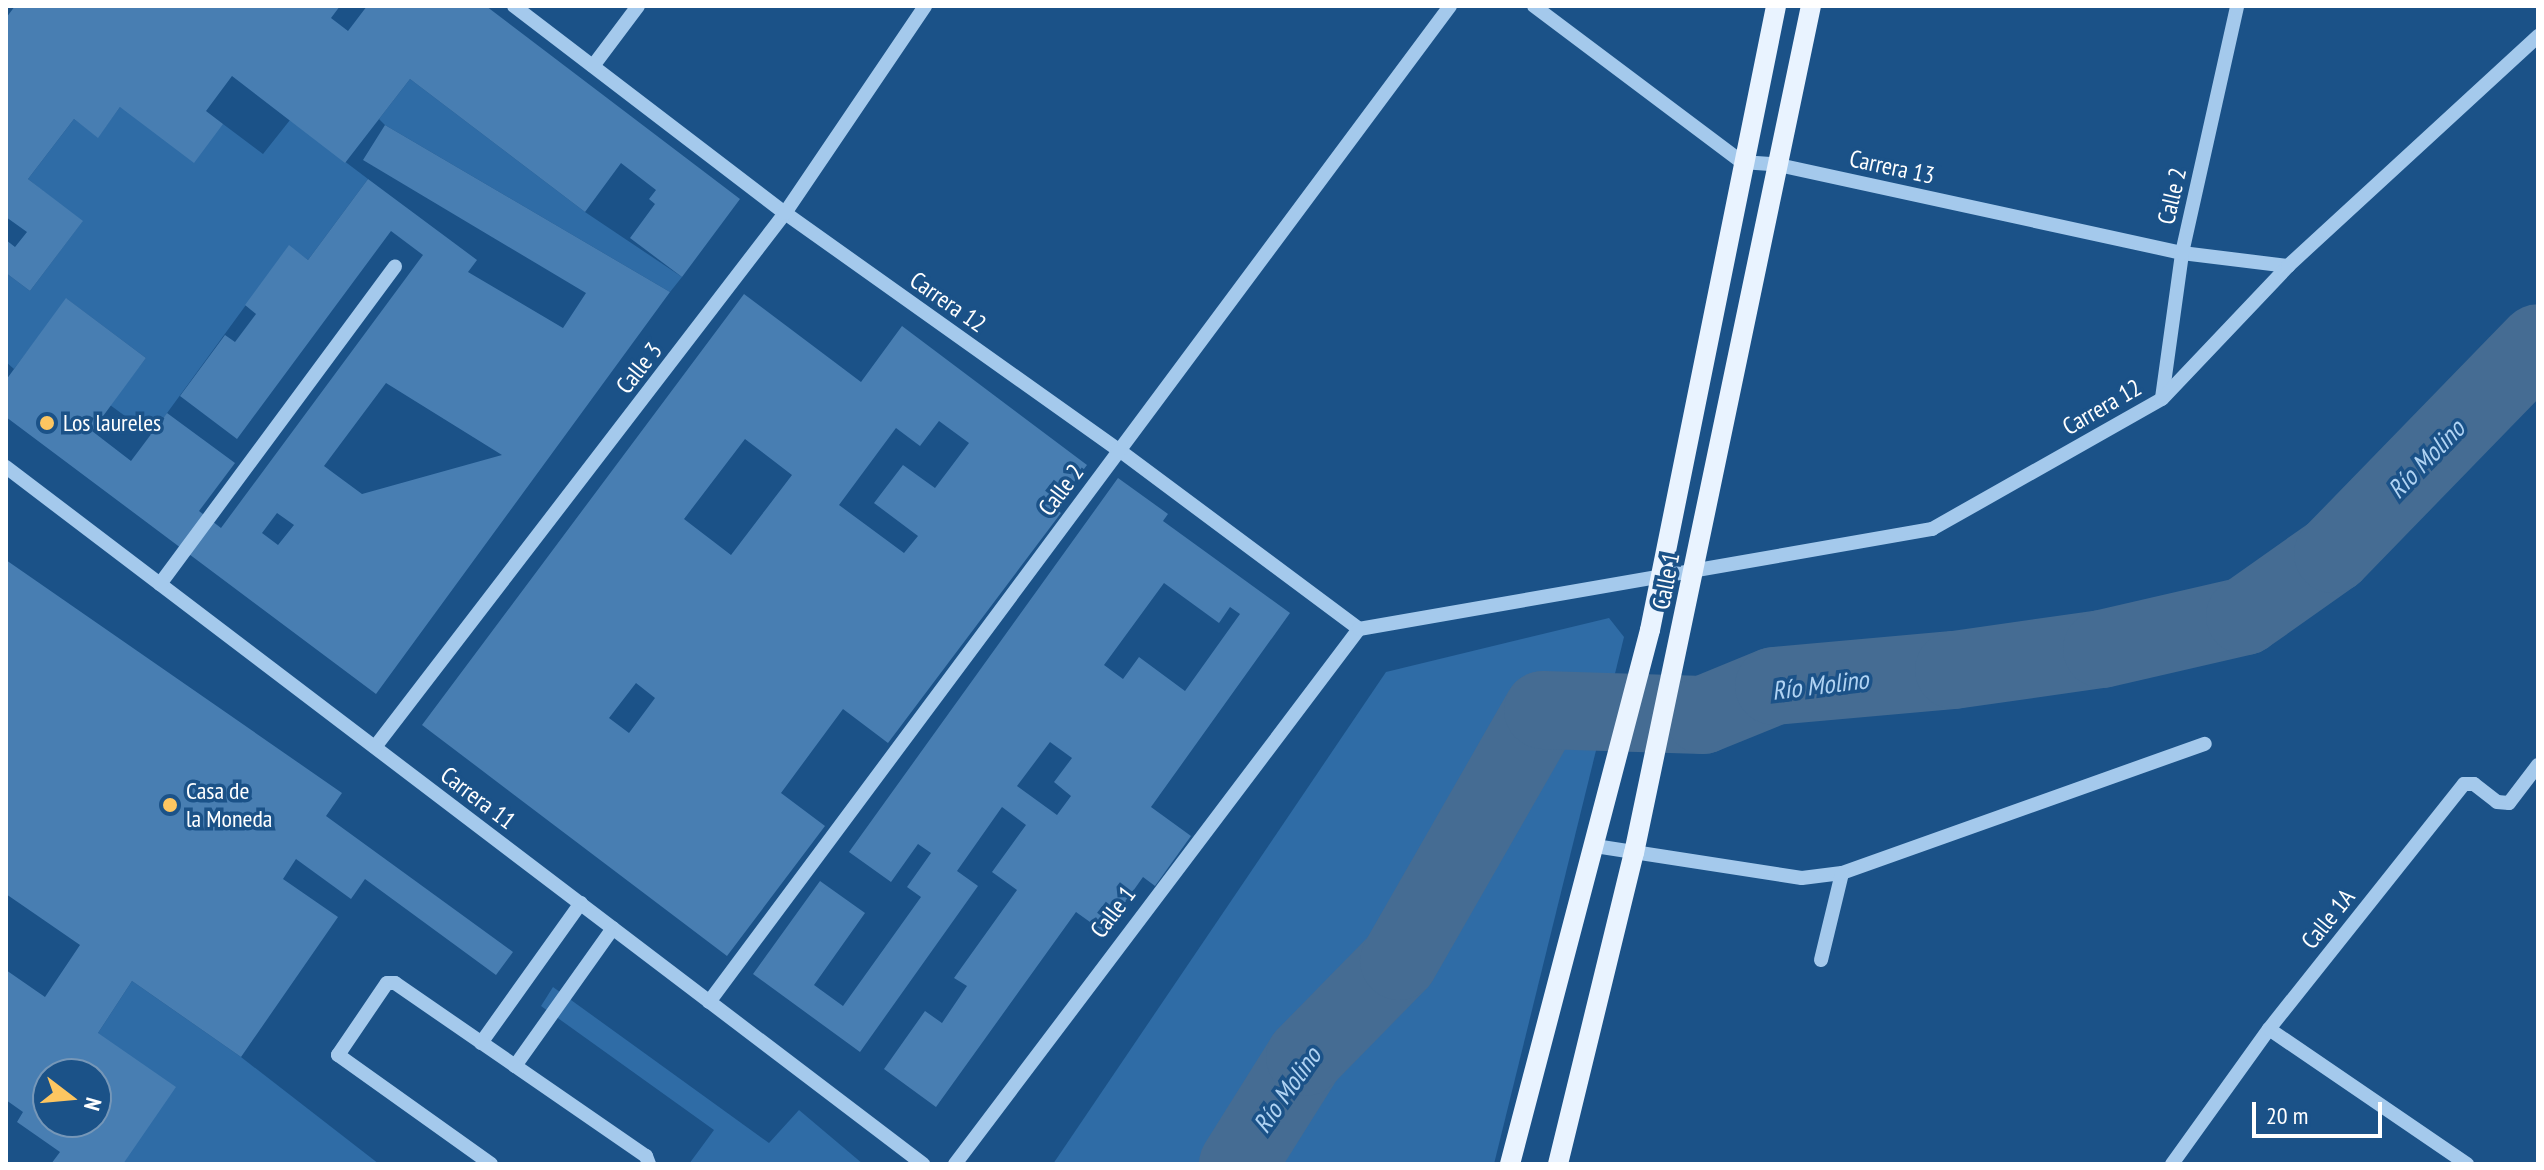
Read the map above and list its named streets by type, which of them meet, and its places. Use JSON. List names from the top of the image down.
{
  "streets": {
    "main road": ["Calle 1"],
    "street": [
      "Carrera 13",
      "Calle 2",
      "Carrera 12",
      "Calle 3",
      "Carrera 11",
      "Calle 1A"
    ]
  },
  "crossings": [
    ["Carrera 13", "Calle 2"],
    ["Carrera 13", "Carrera 12"],
    ["Carrera 13", "Calle 1"],
    ["Calle 2", "Carrera 12"],
    ["Calle 2", "Carrera 11"],
    ["Carrera 12", "Calle 3"],
    ["Carrera 12", "Calle 1"],
    ["Calle 3", "Carrera 11"]
  ],
  "water": ["Río Molino"],
  "places": ["Los laureles", "Casa de la Moneda"],
  "scale_bar": "20 m",
  "north": "right"
}
